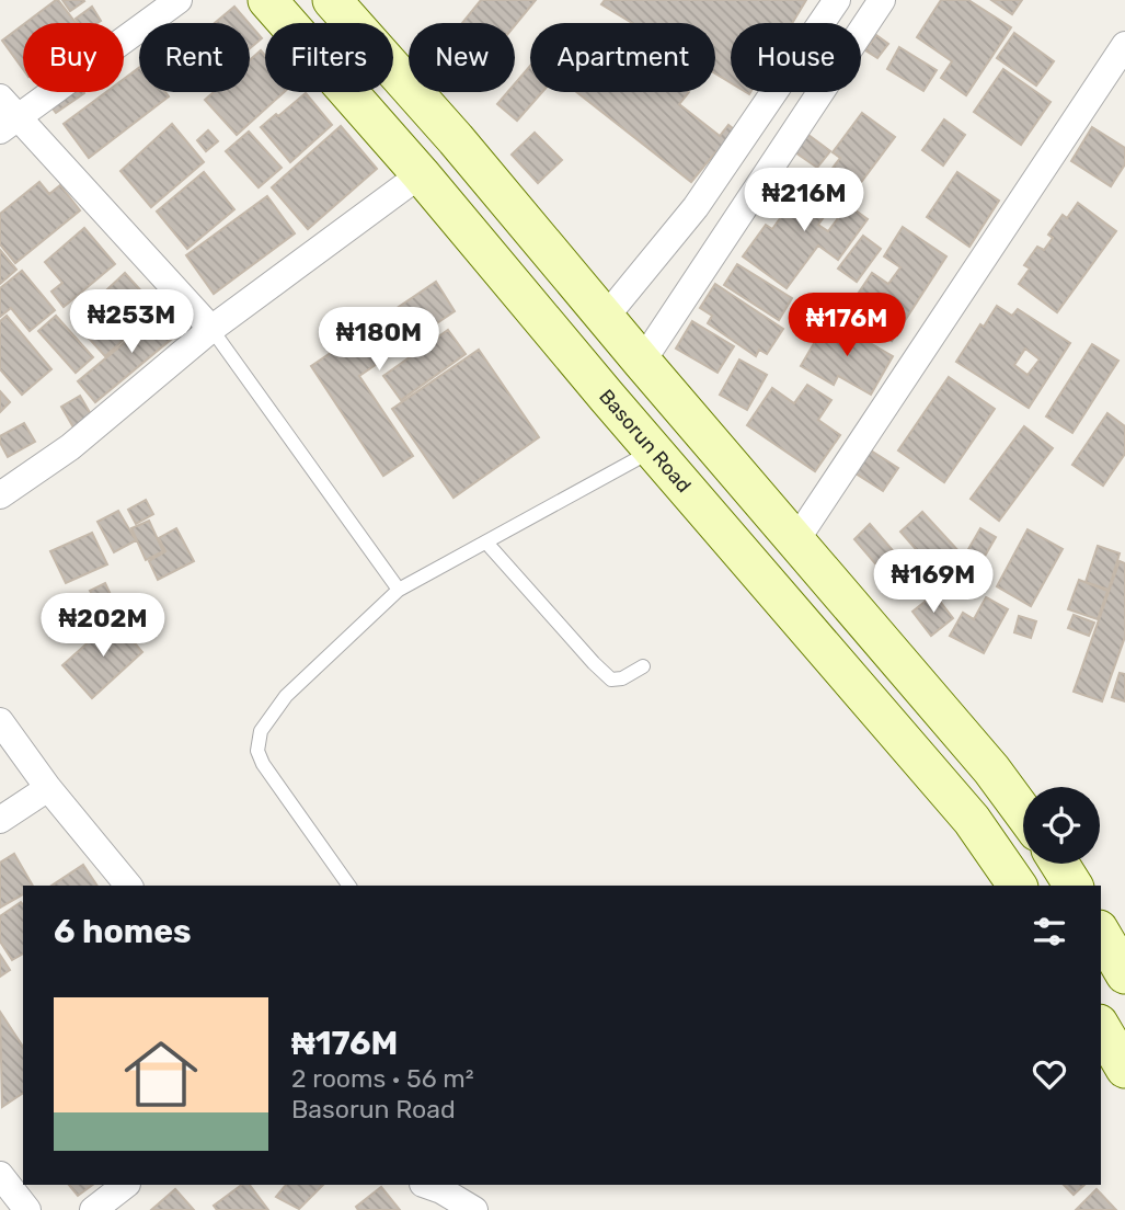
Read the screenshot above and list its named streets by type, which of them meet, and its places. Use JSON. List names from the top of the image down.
{
  "streets": {
    "main road": ["Basorun Road"]
  },
  "page": {
    "chip": [
      "Buy",
      "Rent",
      "Filters",
      "New",
      "Apartment",
      "House"
    ],
    "price": [
      "₦216M",
      "₦253M",
      "₦176M",
      "₦180M",
      "₦169M",
      "₦202M"
    ],
    "heading": "6 homes",
    "list": [
      {
        "name": "₦176M",
        "note": "2 rooms · 56 m² · Basorun Road"
      }
    ]
  }
}
